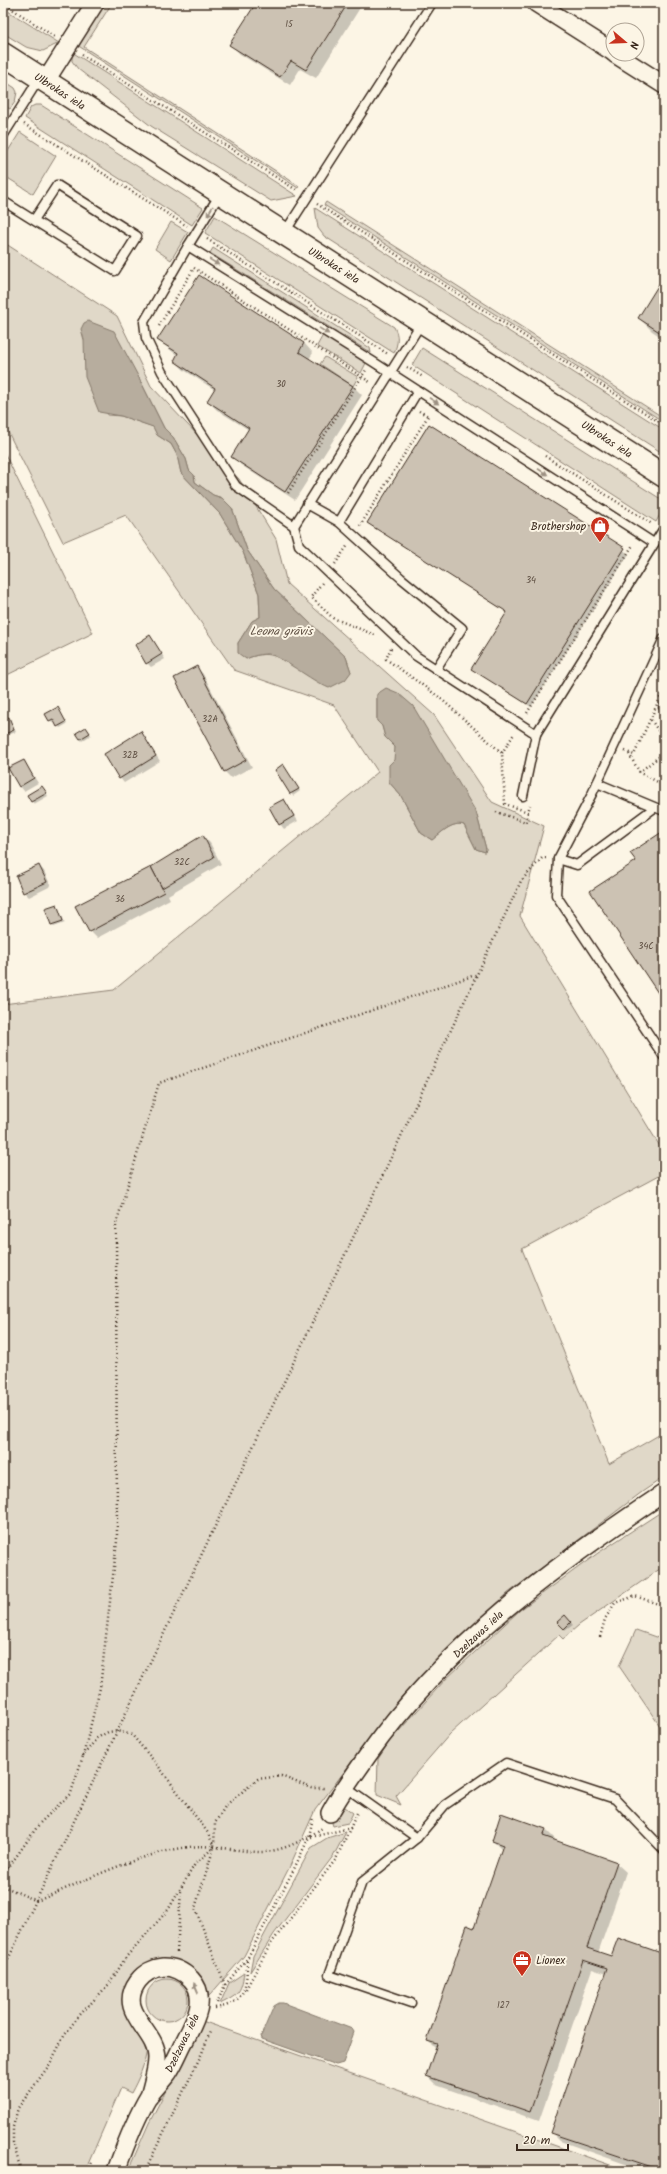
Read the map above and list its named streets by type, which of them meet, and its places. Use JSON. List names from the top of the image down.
{
  "streets": {
    "main road": ["Ulbrokas iela"],
    "street": ["Dzelzavas iela"]
  },
  "water": ["Leona grāvis"],
  "places": {
    "shop": ["Brothershop"],
    "office": ["Lionex"]
  },
  "house_numbers": [
    "15",
    "30",
    "34",
    "32A",
    "32B",
    "32C",
    "36",
    "34C",
    "127"
  ],
  "scale_bar": "20 m",
  "north": "right"
}
